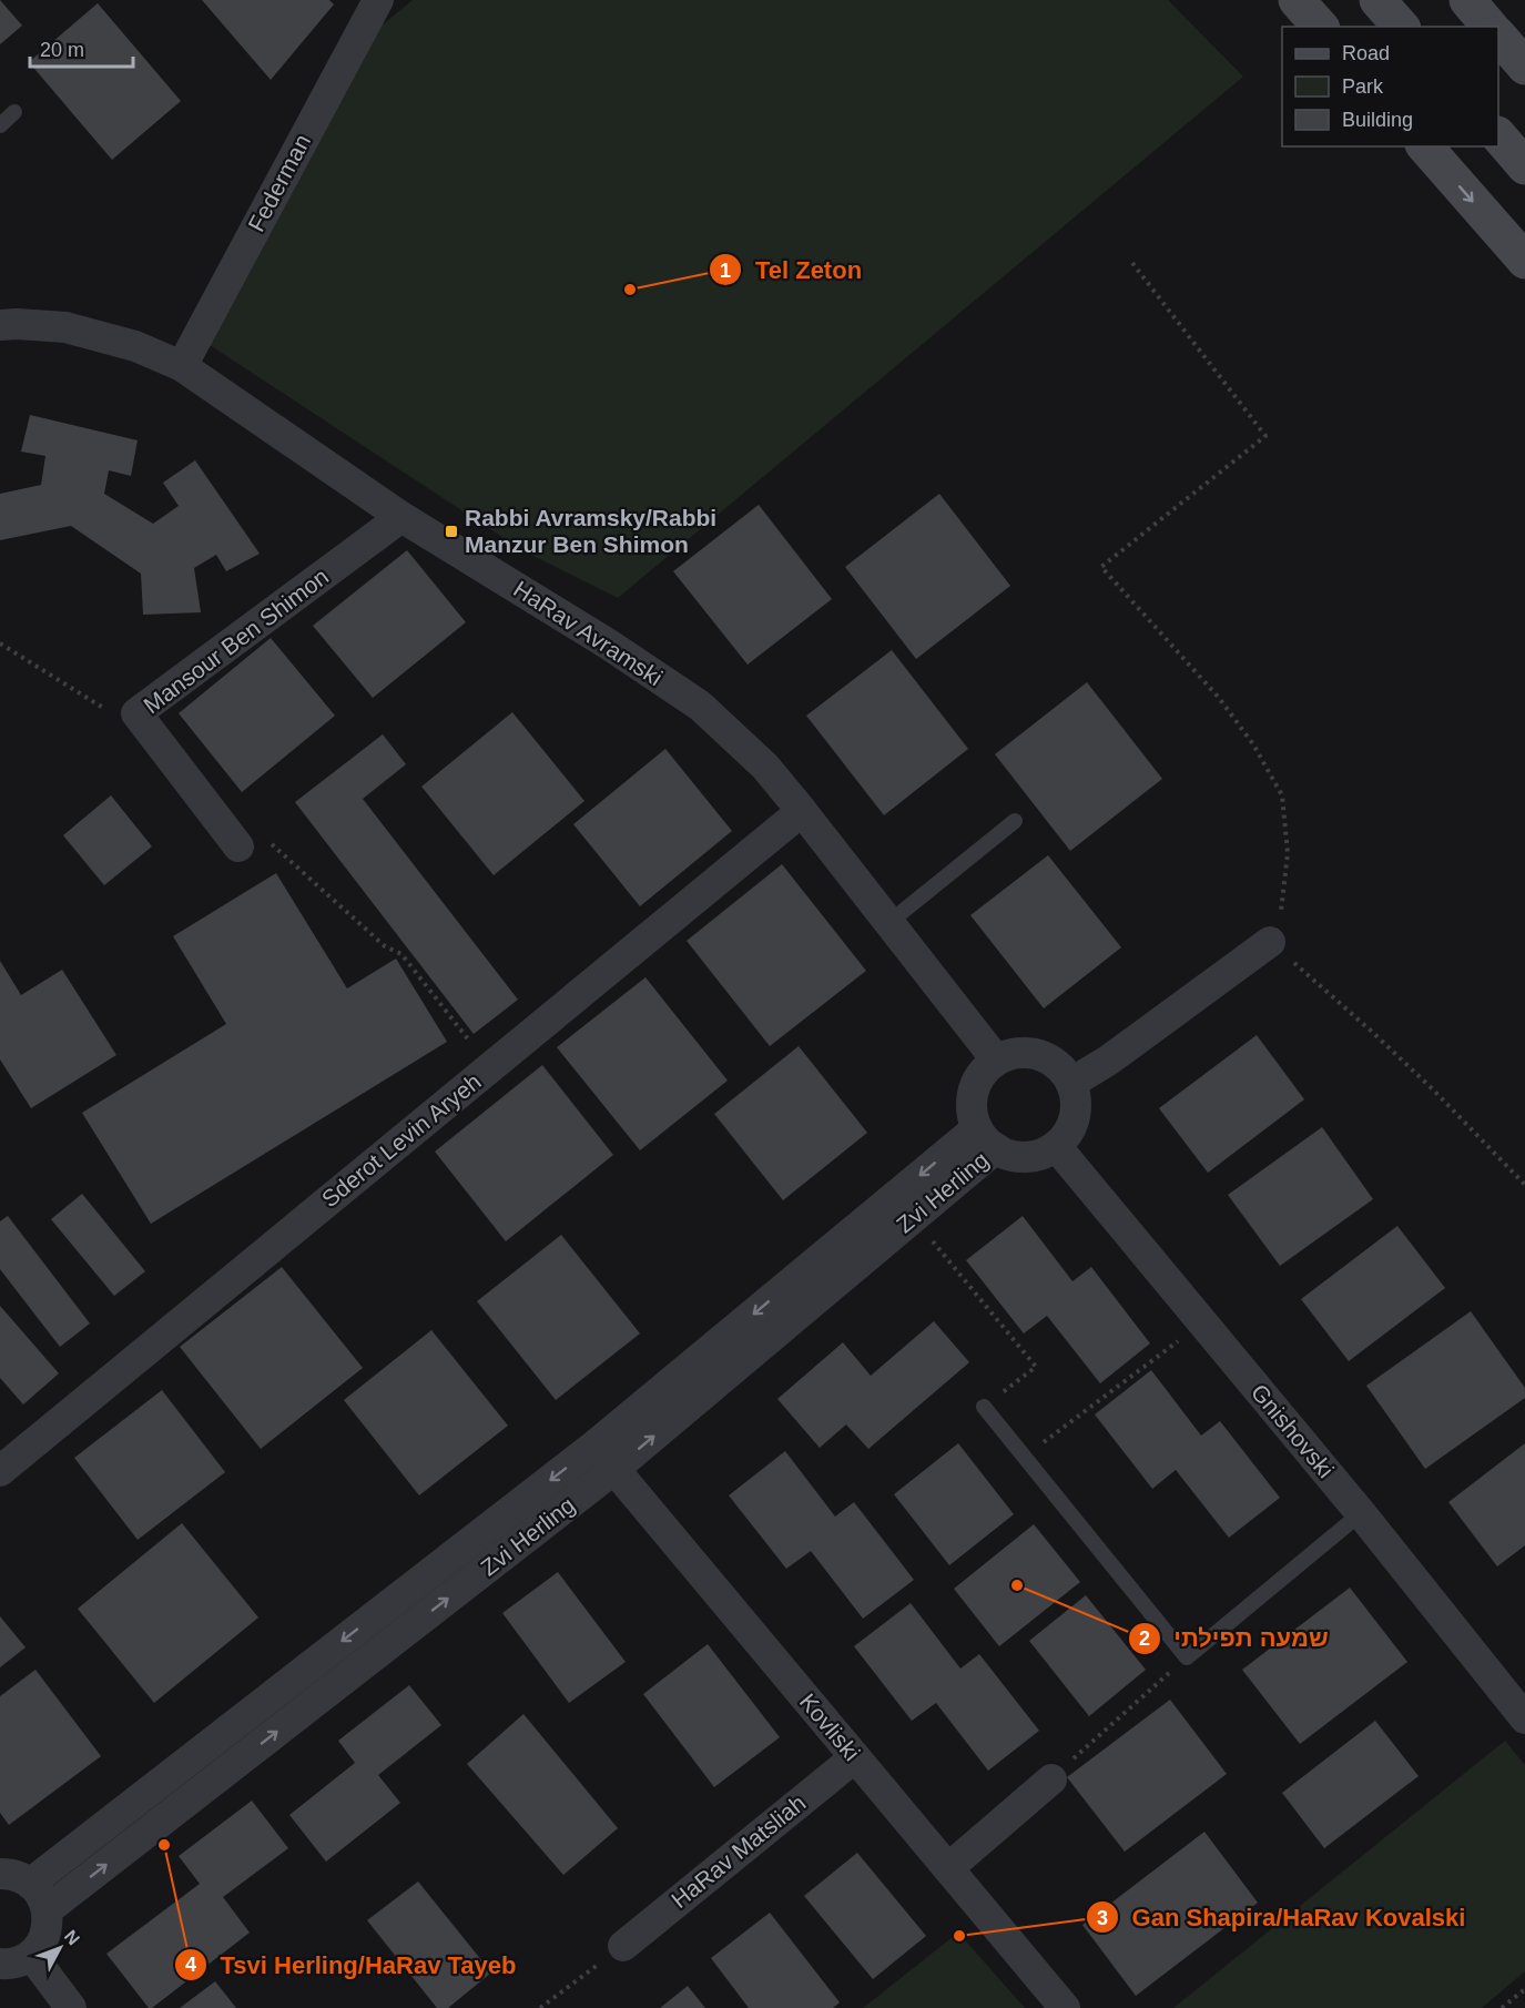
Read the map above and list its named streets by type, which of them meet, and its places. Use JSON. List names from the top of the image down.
{
  "streets": {
    "street": [
      "Federman",
      "HaRav Avramski",
      "Mansour Ben Shimon",
      "Sderot Levin Aryeh",
      "Zvi Herling",
      "Gnishovski",
      "Kovliski",
      "HaRav Matsliah"
    ]
  },
  "crossings": [
    ["Federman", "HaRav Avramski"],
    ["HaRav Avramski", "Mansour Ben Shimon"],
    ["HaRav Avramski", "Sderot Levin Aryeh"],
    ["HaRav Avramski", "Zvi Herling"],
    ["HaRav Avramski", "Gnishovski"],
    ["Zvi Herling", "Gnishovski"],
    ["Zvi Herling", "Kovliski"],
    ["Kovliski", "HaRav Matsliah"]
  ],
  "places": {
    "other": [
      "Tel Zeton",
      "שמעה תפילתי",
      "Tsvi Herling/HaRav Tayeb",
      "Gan Shapira/HaRav Kovalski"
    ],
    "transit": ["Rabbi Avramsky/Rabbi Manzur Ben Shimon"]
  },
  "legend": ["Road", "Park", "Building"],
  "scale_bar": "20 m",
  "north": "top right"
}
